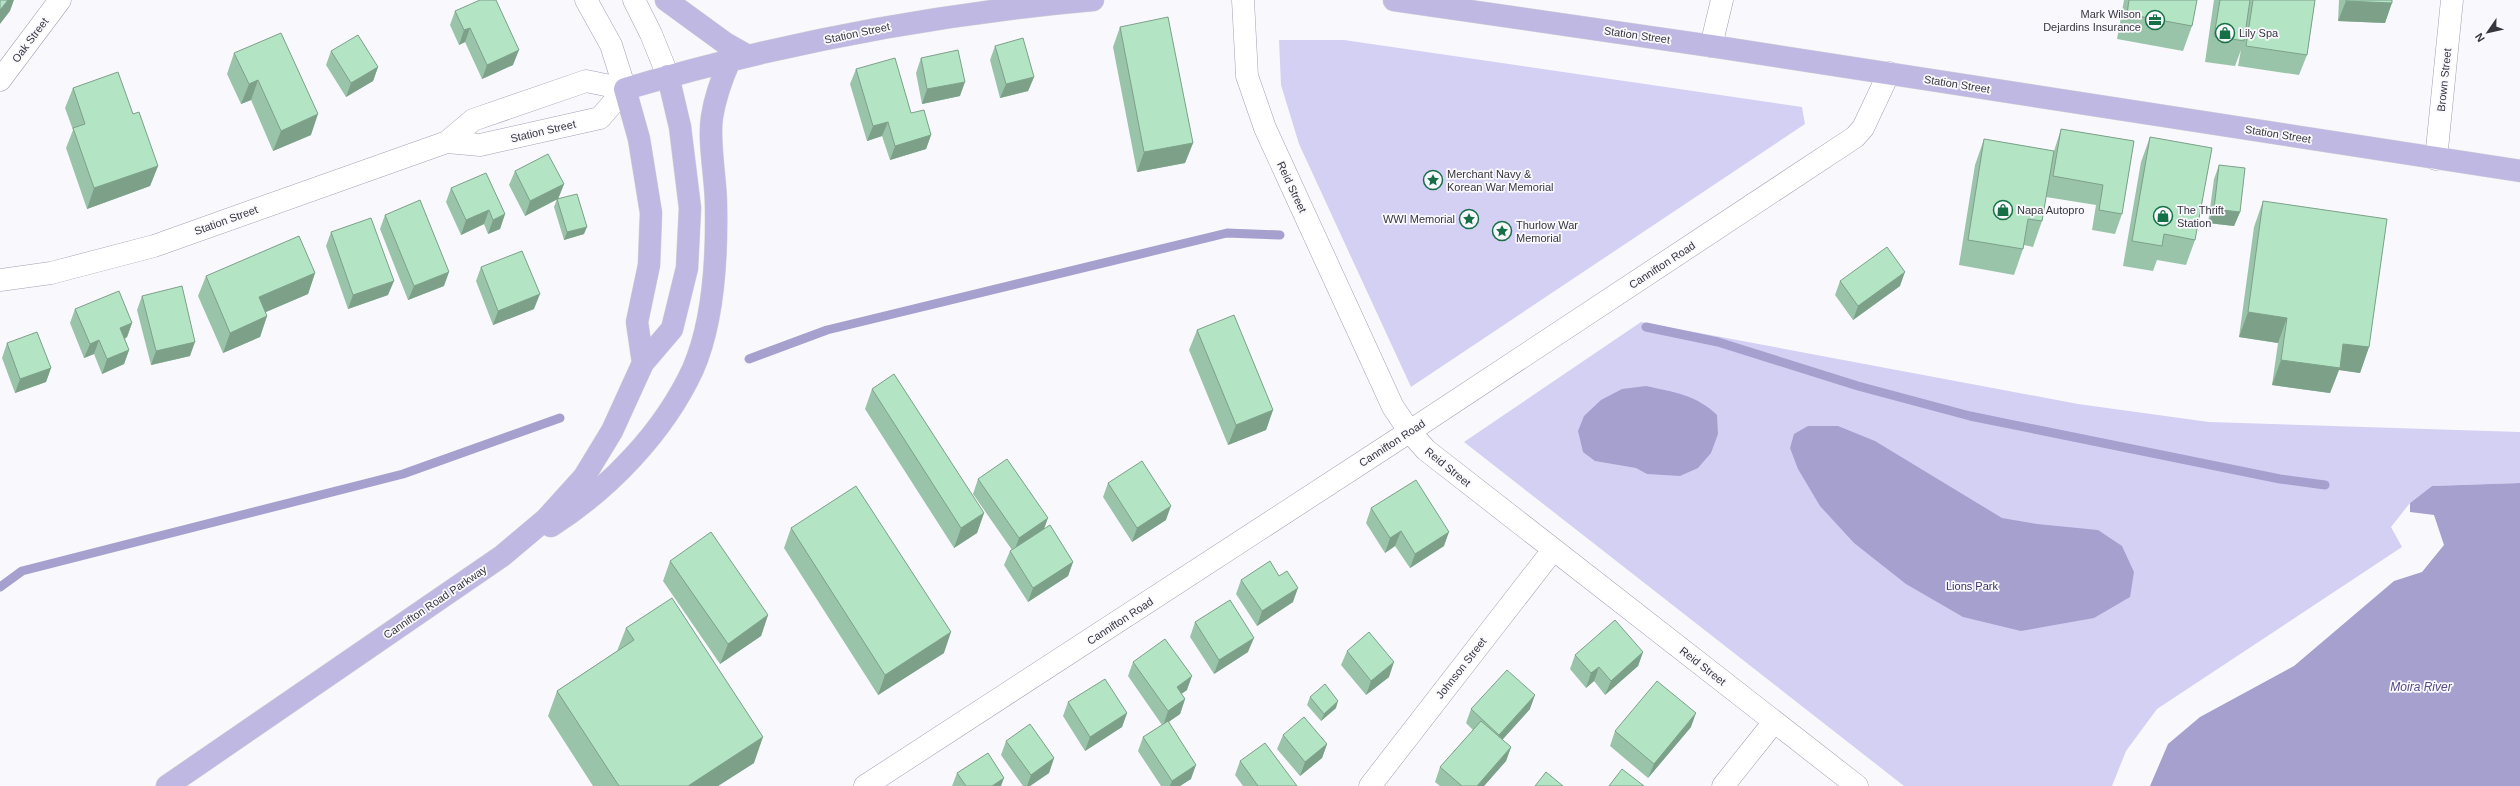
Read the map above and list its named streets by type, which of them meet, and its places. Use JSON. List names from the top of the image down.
{
  "streets": {
    "main road": ["Station Street", "Cannifton Road Parkway"],
    "street": [
      "Oak Street",
      "Brown Street",
      "Reid Street",
      "Cannifton Road",
      "Johnson Street"
    ]
  },
  "crossings": [
    ["Station Street", "Brown Street"],
    ["Station Street", "Cannifton Road"],
    ["Station Street", "Cannifton Road Parkway"],
    ["Reid Street", "Cannifton Road"],
    ["Reid Street", "Johnson Street"]
  ],
  "water": ["Moira River"],
  "parks": ["Lions Park"],
  "places": {
    "office": ["Mark Wilson Dejardins Insurance"],
    "shop": ["Lily Spa", "Napa Autopro", "The Thrift Station"],
    "place": ["Merchant Navy & Korean War Memorial", "WWI Memorial", "Thurlow War Memorial"]
  },
  "north": "bottom left"
}
